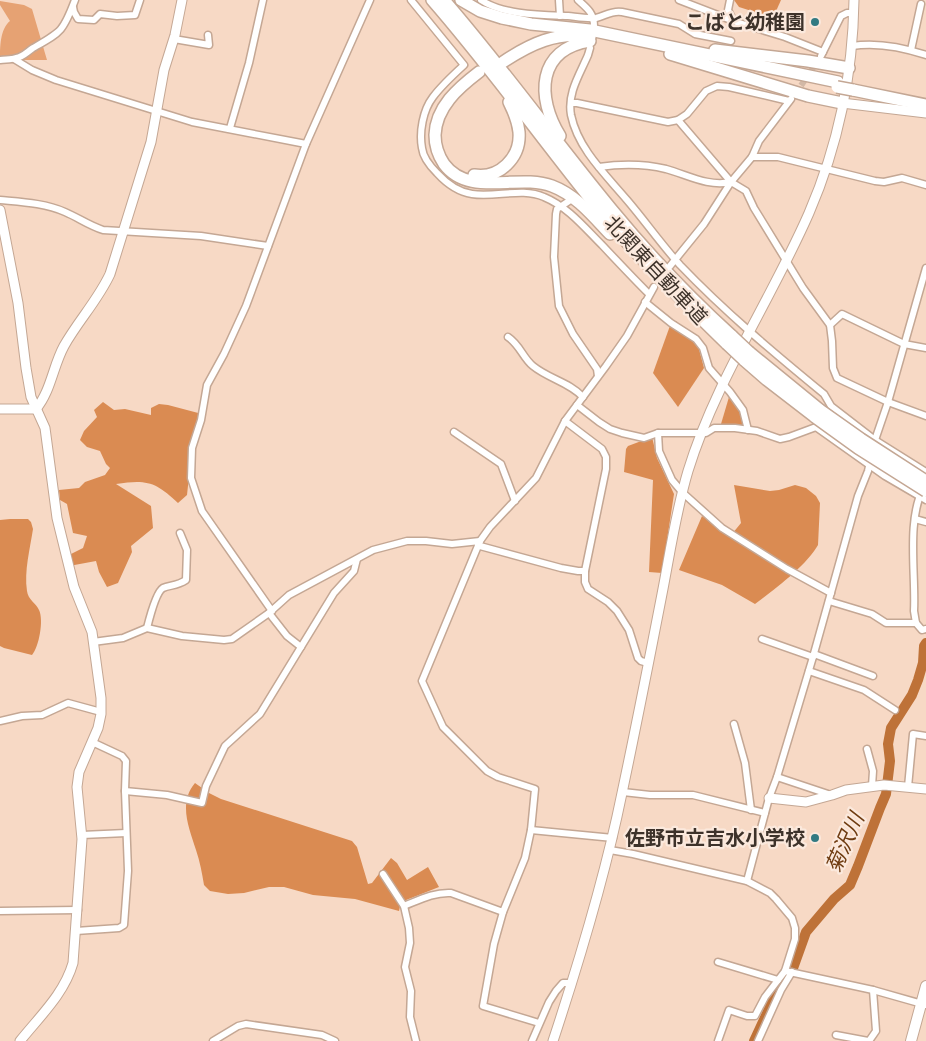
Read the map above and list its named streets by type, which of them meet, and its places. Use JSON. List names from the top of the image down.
{
  "streets": {
    "highway": ["北関東自動車道"]
  },
  "water": ["菊沢川"],
  "places": ["こばと幼稚園", "佐野市立吉水小学校"]
}
